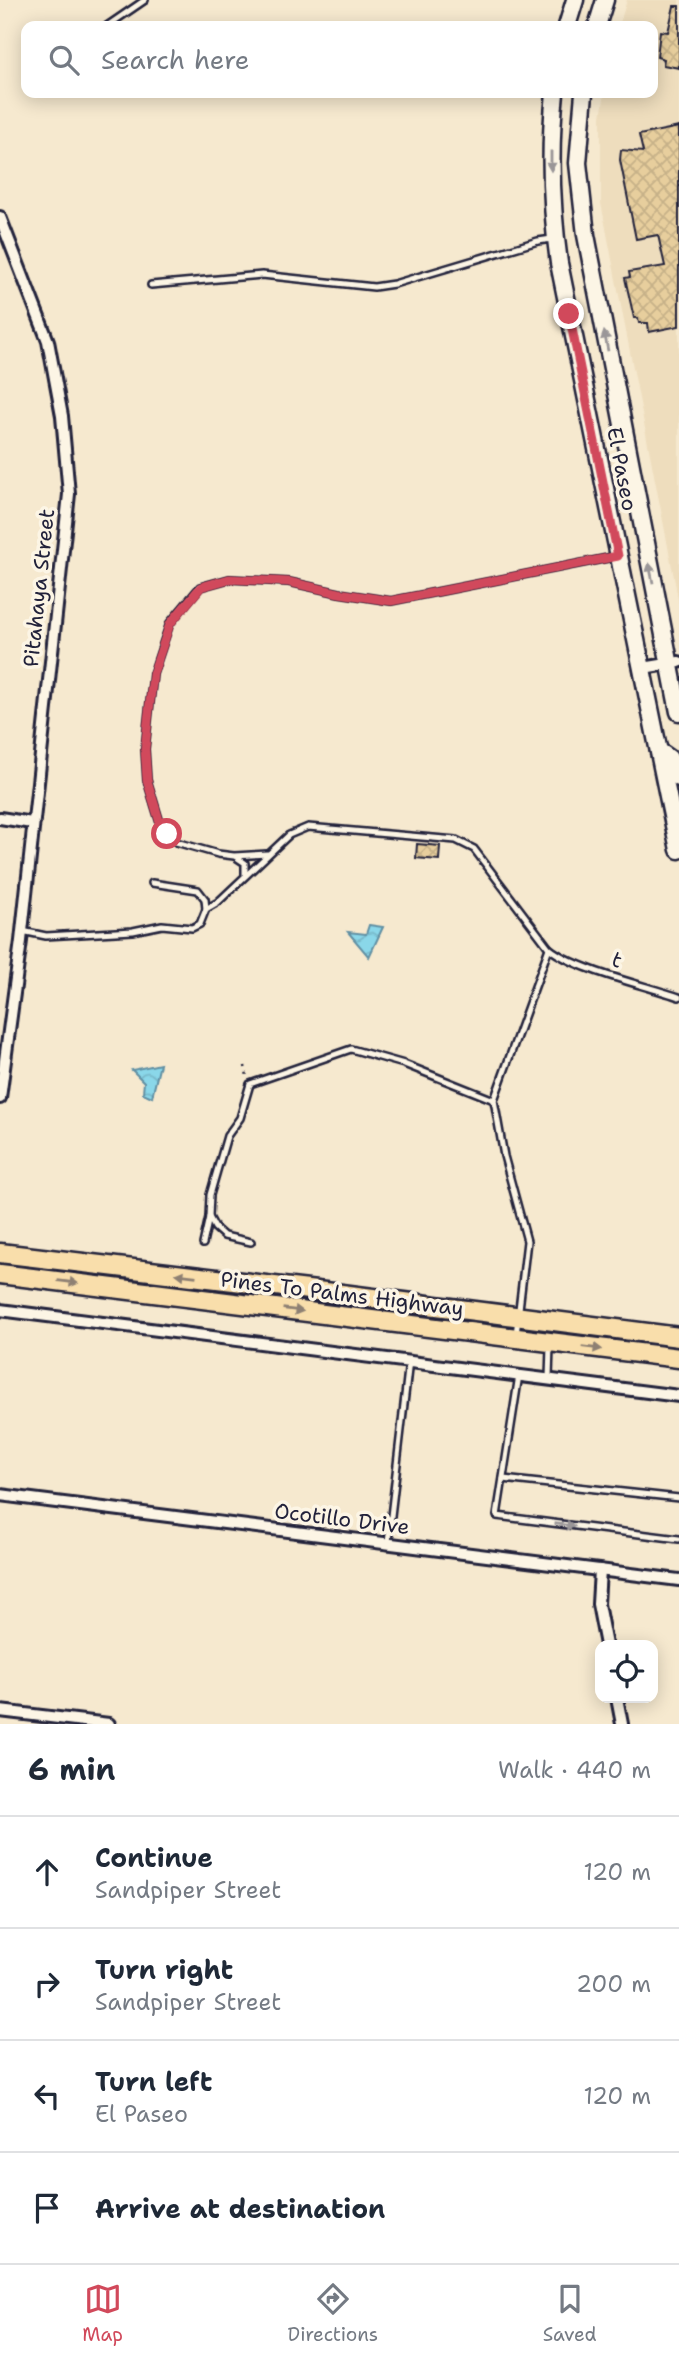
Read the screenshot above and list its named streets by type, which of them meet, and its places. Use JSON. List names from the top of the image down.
{
  "streets": {
    "main road": ["Pines To Palms Highway"],
    "street": ["El Paseo", "Pitahaya Street", "Ocotillo Drive"],
    "lane": ["t"]
  },
  "page": {
    "search": "Search here",
    "heading": ["6 min", "Walk · 440 m"],
    "list": [
      ["Continue", "Sandpiper Street", "120 m"],
      ["Turn right", "Sandpiper Street", "200 m"],
      ["Turn left", "El Paseo", "120 m"],
      "Arrive at destination"
    ],
    "nav": ["Map", "Directions", "Saved"]
  }
}
